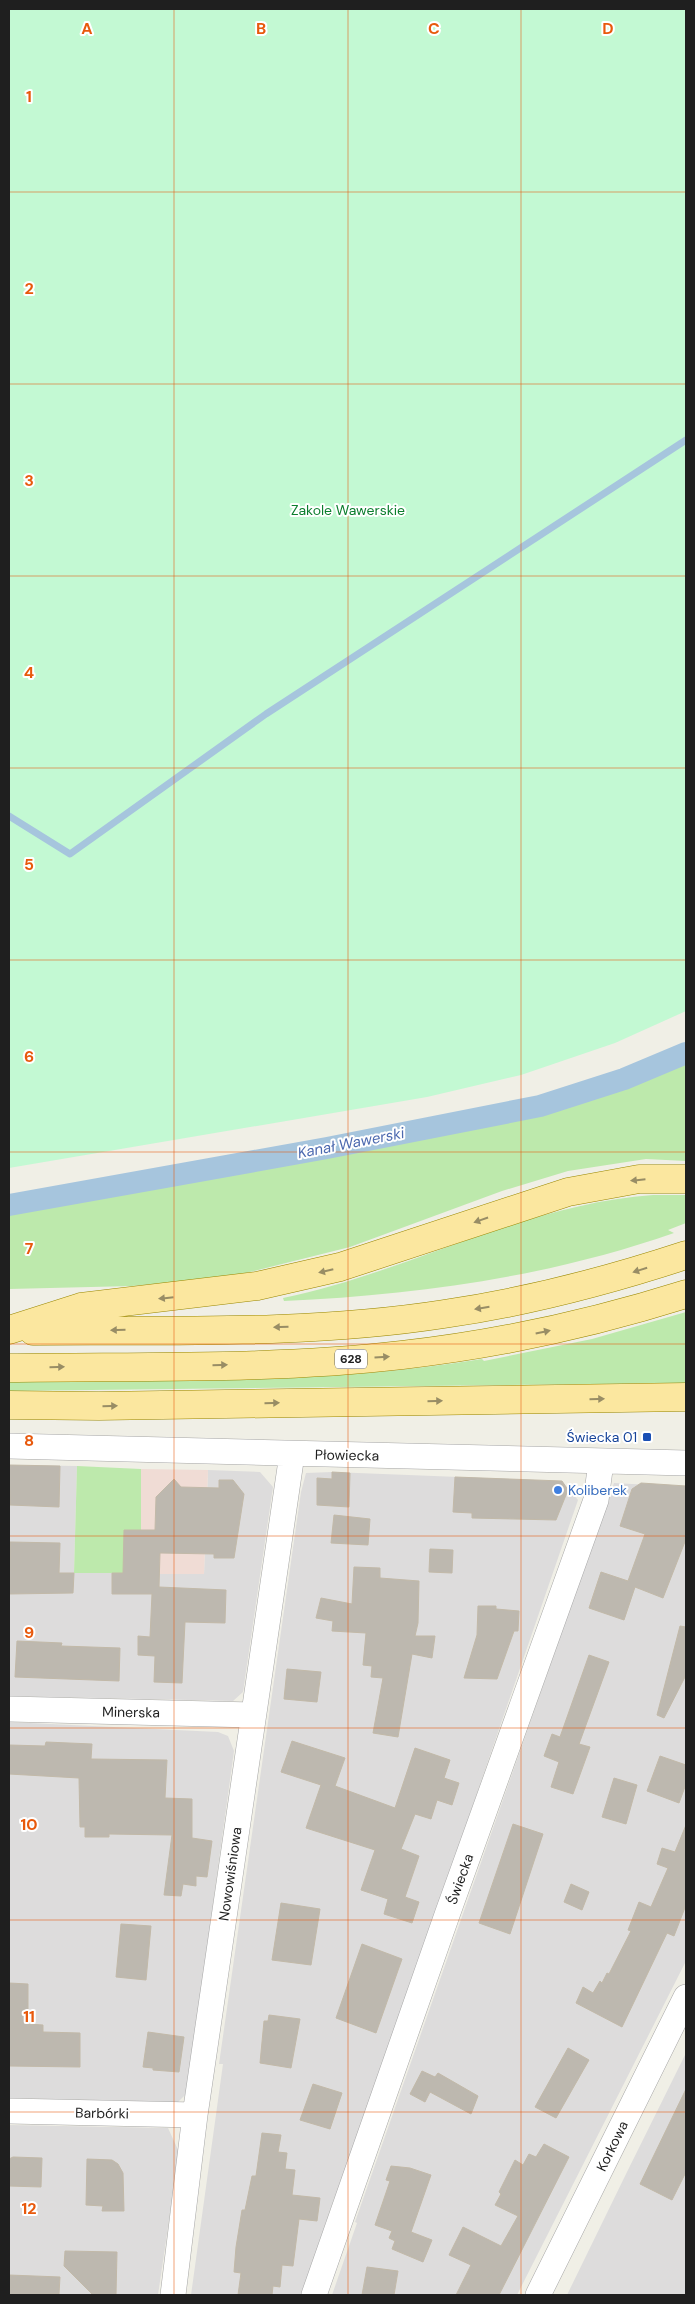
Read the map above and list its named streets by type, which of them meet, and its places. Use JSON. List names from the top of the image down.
{
  "streets": {
    "main road": ["628"],
    "street": [
      "Płowiecka",
      "Minerska",
      "Nowowiśniowa",
      "Świecka",
      "Barbórki",
      "Korkowa"
    ]
  },
  "crossings": [
    ["Płowiecka", "Nowowiśniowa"],
    ["Płowiecka", "Świecka"],
    ["Minerska", "Nowowiśniowa"],
    ["Nowowiśniowa", "Barbórki"]
  ],
  "water": ["Kanał Wawerski"],
  "parks": ["Zakole Wawerskie"],
  "places": {
    "transit": ["Świecka 01"],
    "other": ["Koliberek"]
  },
  "grid": {
    "columns": [
      "A",
      "B",
      "C",
      "D"
    ],
    "rows": [
      "1",
      "2",
      "3",
      "4",
      "5",
      "6",
      "7",
      "8",
      "9",
      "10",
      "11",
      "12"
    ]
  }
}
